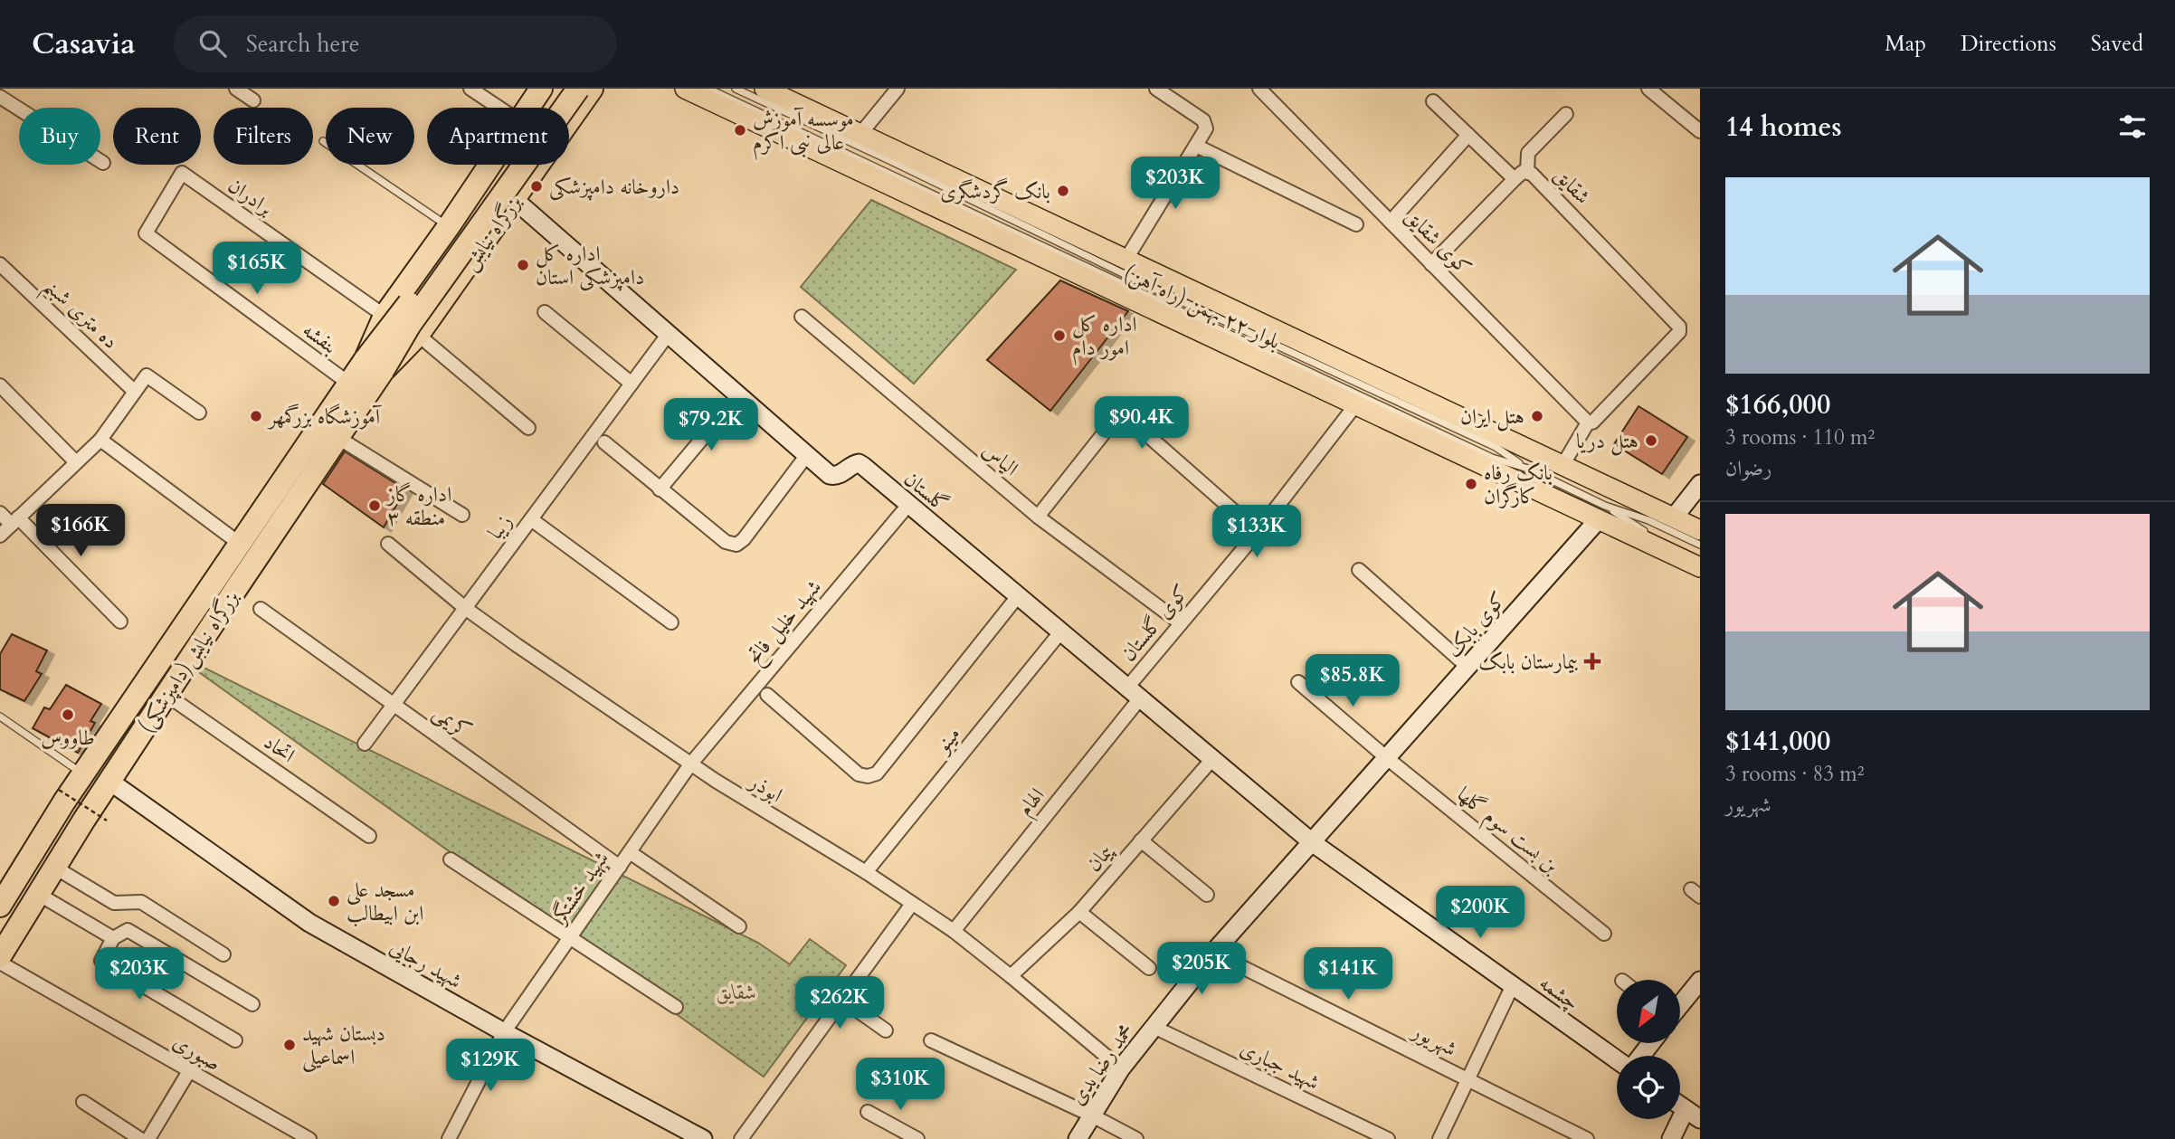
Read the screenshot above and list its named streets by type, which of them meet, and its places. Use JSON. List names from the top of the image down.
{
  "streets": {
    "highway": ["بزرگراه نیایش", "بزرگراه نیایش(دامپزشکی)"],
    "main road": ["بلوار ۲۲ بهمن (راه آهن)"],
    "street": [
      "شقایق",
      "برادران",
      "کوی شقایق",
      "ده متری شبنم",
      "بنفشه",
      "الیاس",
      "گلستان",
      "زیبا",
      "شهید خلیل فاتح",
      "کوی گلستان",
      "کوی بابک",
      "کریمی",
      "مینو",
      "اتحاد",
      "ابوذر",
      "الهام",
      "بن بست سوم گلها",
      "پیمان",
      "شهید خشتگر",
      "شهید رجایی",
      "چشمه",
      "شهریور",
      "صبوری",
      "محمد رضا یدی",
      "شهید جباری"
    ]
  },
  "crossings": [
    ["شقایق", "کوی شقایق"],
    ["برادران", "بزرگراه نیایش"],
    ["برادران", "بنفشه"],
    ["بزرگراه نیایش", "گلستان"],
    ["بزرگراه نیایش", "بزرگراه نیایش(دامپزشکی)"],
    ["بلوار ۲۲ بهمن (راه آهن)", "کوی گلستان"],
    ["بلوار ۲۲ بهمن (راه آهن)", "کوی بابک"],
    ["بنفشه", "بزرگراه نیایش(دامپزشکی)"],
    ["الیاس", "کوی گلستان"],
    ["گلستان", "زیبا"],
    ["گلستان", "شهید خلیل فاتح"],
    ["گلستان", "کوی گلستان"],
    ["گلستان", "کوی بابک"],
    ["گلستان", "مینو"],
    ["گلستان", "الهام"],
    ["گلستان", "پیمان"],
    ["گلستان", "چشمه"],
    ["گلستان", "محمد رضا یدی"],
    ["زیبا", "کریمی"],
    ["زیبا", "ابوذر"],
    ["شهید خلیل فاتح", "ابوذر"],
    ["شهید خلیل فاتح", "شهید خشتگر"],
    ["کوی گلستان", "الهام"],
    ["کوی بابک", "بن بست سوم گلها"],
    ["کوی بابک", "چشمه"],
    ["کوی بابک", "محمد رضا یدی"],
    ["بزرگراه نیایش(دامپزشکی)", "اتحاد"],
    ["بزرگراه نیایش(دامپزشکی)", "شهید رجایی"],
    ["کریمی", "شهید خشتگر"],
    ["مینو", "ابوذر"],
    ["ابوذر", "الهام"],
    ["ابوذر", "پیمان"],
    ["ابوذر", "شهید خشتگر"],
    ["ابوذر", "محمد رضا یدی"],
    ["شهید خشتگر", "شهید رجایی"],
    ["چشمه", "محمد رضا یدی"],
    ["شهریور", "محمد رضا یدی"],
    ["محمد رضا یدی", "شهید جباری"]
  ],
  "parks": ["شقایق"],
  "places": {
    "other": [
      "موسسه آموزش عالی نبی اکرم",
      "داروخانه دامپزشکی",
      "بانک گردشگری",
      "اداره کل دامپزشکی استان",
      "اداره کل امور دام",
      "آموزشگاه بزرگمهر",
      "هتل ایران",
      "هتل دریا",
      "بانک رفاه کارگران",
      "اداره گاز منطقه ۳",
      "طاووس",
      "مسجد علی ابن ابیطالب",
      "دبستان شهید اسماعیلی"
    ],
    "health": ["بیمارستان بابک"]
  },
  "north": "bottom left",
  "page": {
    "header": "Casavia",
    "search": "Search here",
    "nav": ["Map", "Directions", "Saved"],
    "heading": "14 homes",
    "chip": [
      "Buy",
      "Rent",
      "Filters",
      "New",
      "Apartment"
    ],
    "price": [
      "$203K",
      "$165K",
      "$90.4K",
      "$79.2K",
      "$166K",
      "$133K",
      "$85.8K",
      "$200K",
      "$205K",
      "$203K",
      "$141K",
      "$262K",
      "$129K",
      "$310K"
    ],
    "list": [
      {
        "name": "$166,000",
        "note": "3 rooms · 110 m² · رضوان"
      },
      {
        "name": "$141,000",
        "note": "3 rooms · 83 m² · شهریور"
      }
    ]
  }
}
